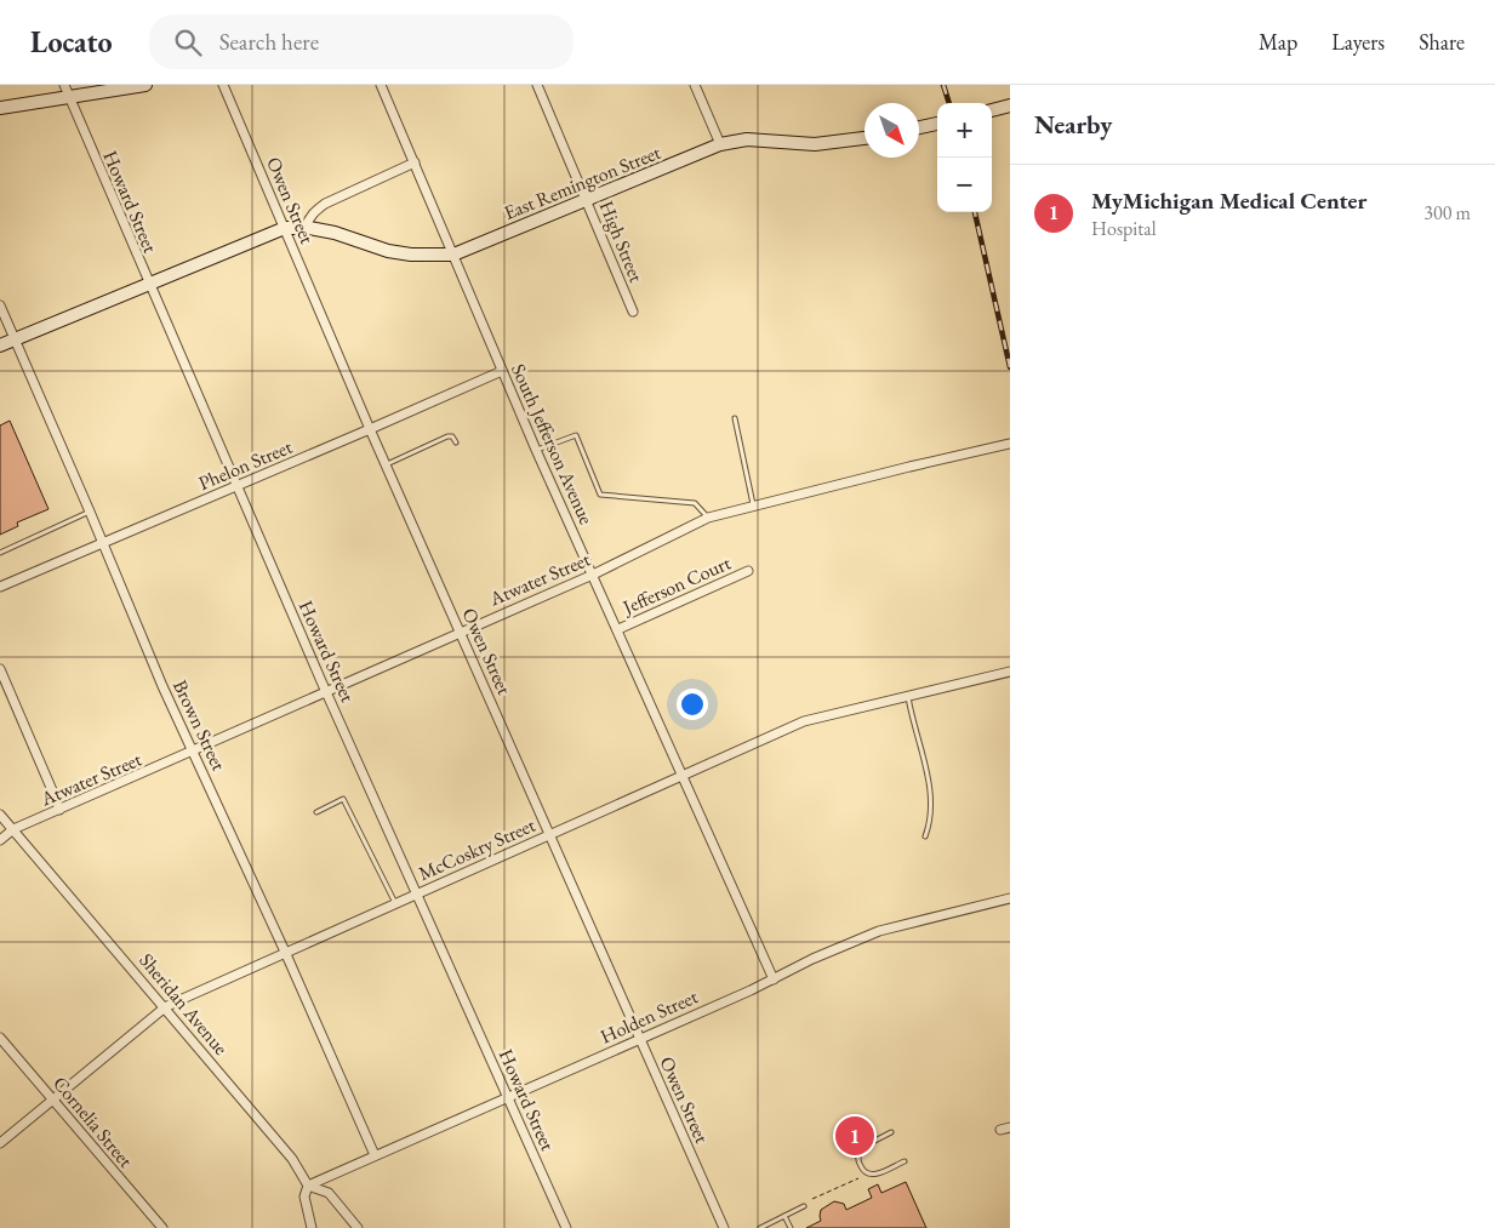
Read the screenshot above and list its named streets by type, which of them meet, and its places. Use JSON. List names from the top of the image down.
{
  "streets": {
    "main road": ["East Remington Street"],
    "street": [
      "Owen Street",
      "Howard Street",
      "High Street",
      "South Jefferson Avenue",
      "Phelon Street",
      "Atwater Street",
      "Jefferson Court",
      "Brown Street",
      "McCoskry Street",
      "Sheridan Avenue",
      "Holden Street",
      "Cornelia Street"
    ]
  },
  "crossings": [
    ["East Remington Street", "Owen Street"],
    ["East Remington Street", "Howard Street"],
    ["East Remington Street", "High Street"],
    ["East Remington Street", "South Jefferson Avenue"],
    ["East Remington Street", "Brown Street"],
    ["Owen Street", "Phelon Street"],
    ["Owen Street", "Atwater Street"],
    ["Owen Street", "McCoskry Street"],
    ["Owen Street", "Holden Street"],
    ["Howard Street", "Phelon Street"],
    ["Howard Street", "Atwater Street"],
    ["Howard Street", "McCoskry Street"],
    ["Howard Street", "Holden Street"],
    ["South Jefferson Avenue", "Phelon Street"],
    ["South Jefferson Avenue", "Atwater Street"],
    ["South Jefferson Avenue", "Jefferson Court"],
    ["South Jefferson Avenue", "McCoskry Street"],
    ["South Jefferson Avenue", "Holden Street"],
    ["Phelon Street", "Brown Street"],
    ["Atwater Street", "Brown Street"],
    ["Atwater Street", "Sheridan Avenue"],
    ["Brown Street", "McCoskry Street"],
    ["Brown Street", "Holden Street"],
    ["McCoskry Street", "Sheridan Avenue"],
    ["McCoskry Street", "Cornelia Street"],
    ["Sheridan Avenue", "Holden Street"]
  ],
  "north": "bottom right",
  "page": {
    "header": "Locato",
    "search": "Search here",
    "nav": ["Map", "Layers", "Share"],
    "heading": "Nearby",
    "map_buttons": ["+", "−"],
    "list": [
      {
        "mark": "1",
        "name": "MyMichigan Medical Center",
        "note": "Hospital",
        "value": "300 m"
      }
    ],
    "pins": "1"
  }
}
